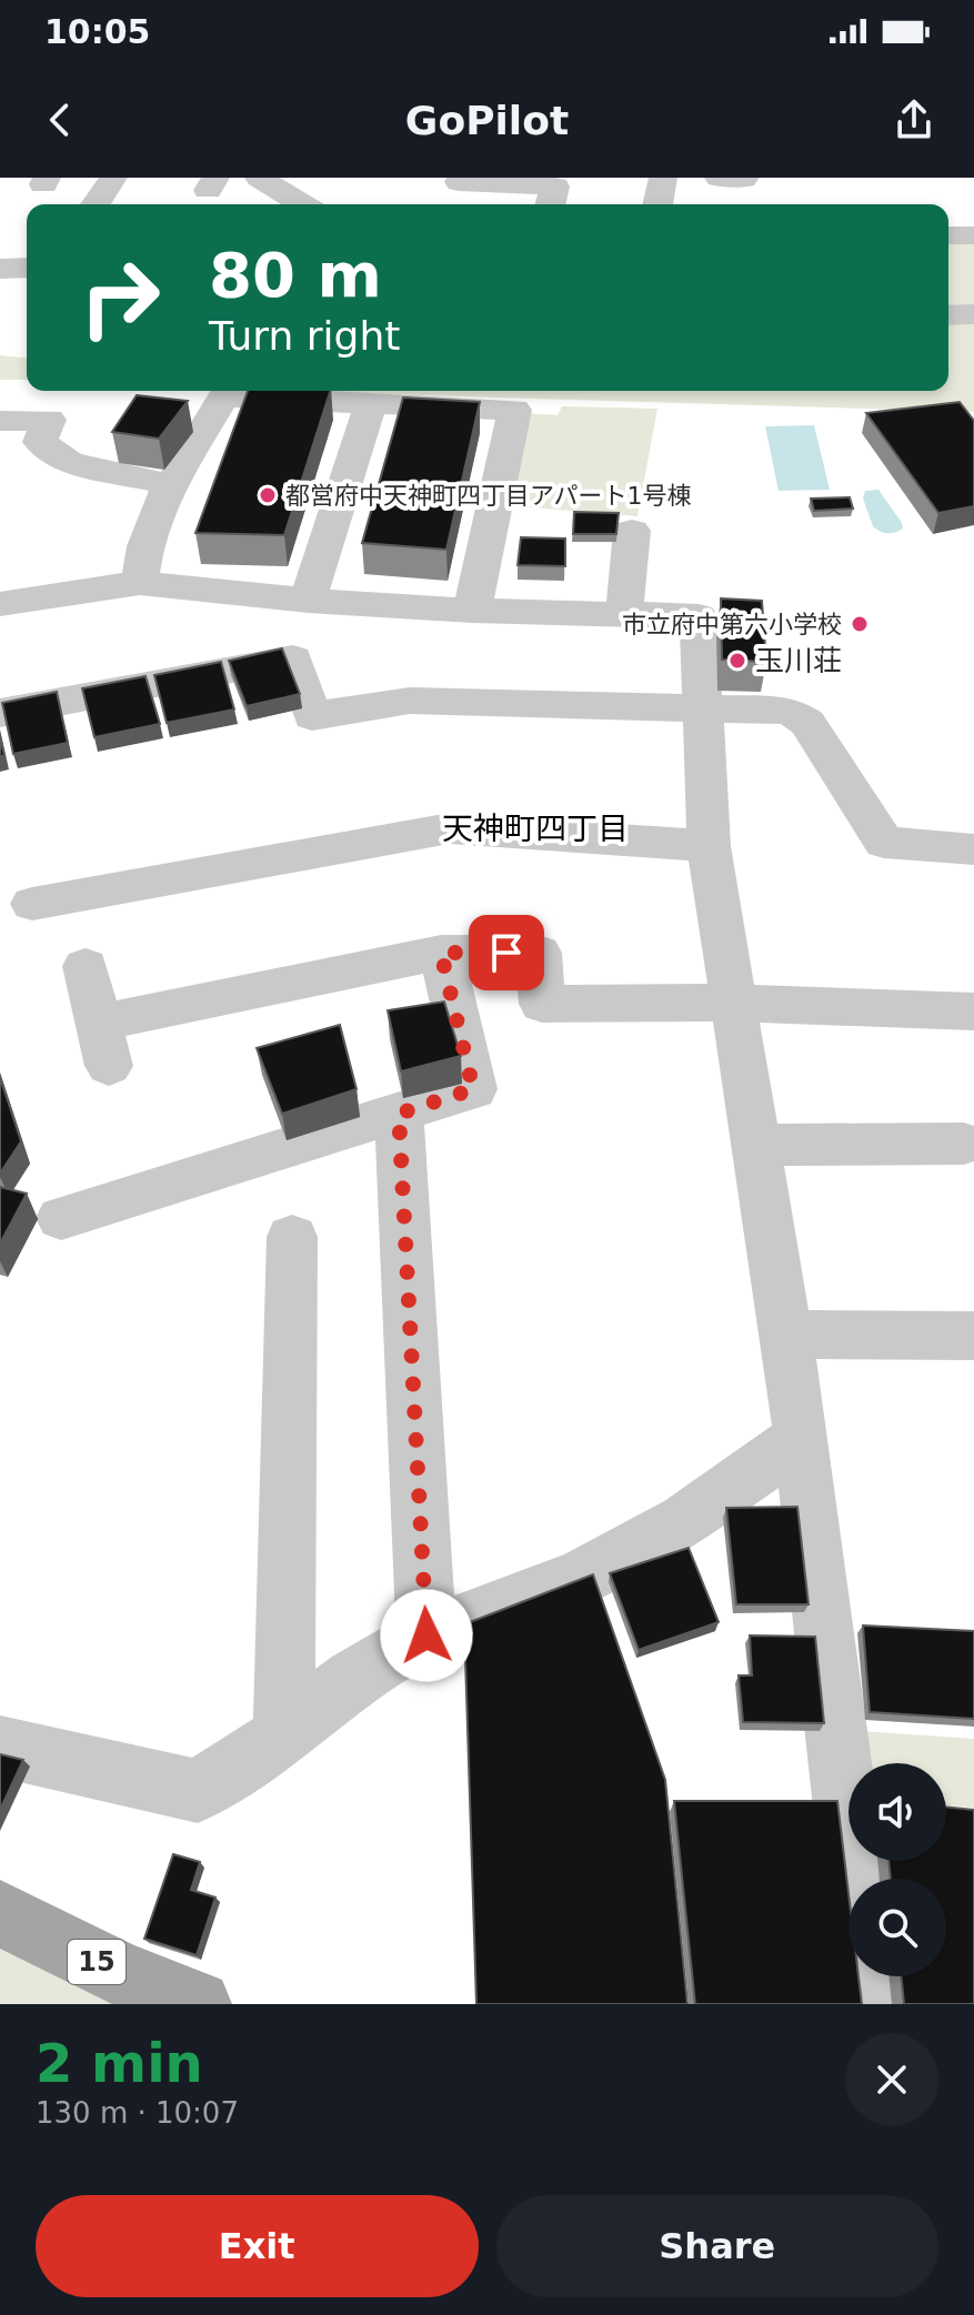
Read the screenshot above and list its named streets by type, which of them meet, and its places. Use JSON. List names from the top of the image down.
{
  "streets": {
    "main road": ["15"]
  },
  "districts": ["天神町四丁目"],
  "places": ["都営府中天神町四丁目アパート1号棟", "市立府中第六小学校", "玉川荘"],
  "page": {
    "status": "10:05",
    "header": "GoPilot",
    "turn": ["80 m", "Turn right"],
    "heading": ["2 min", "130 m · 10:07"],
    "buttons": ["Exit", "Share"]
  }
}
